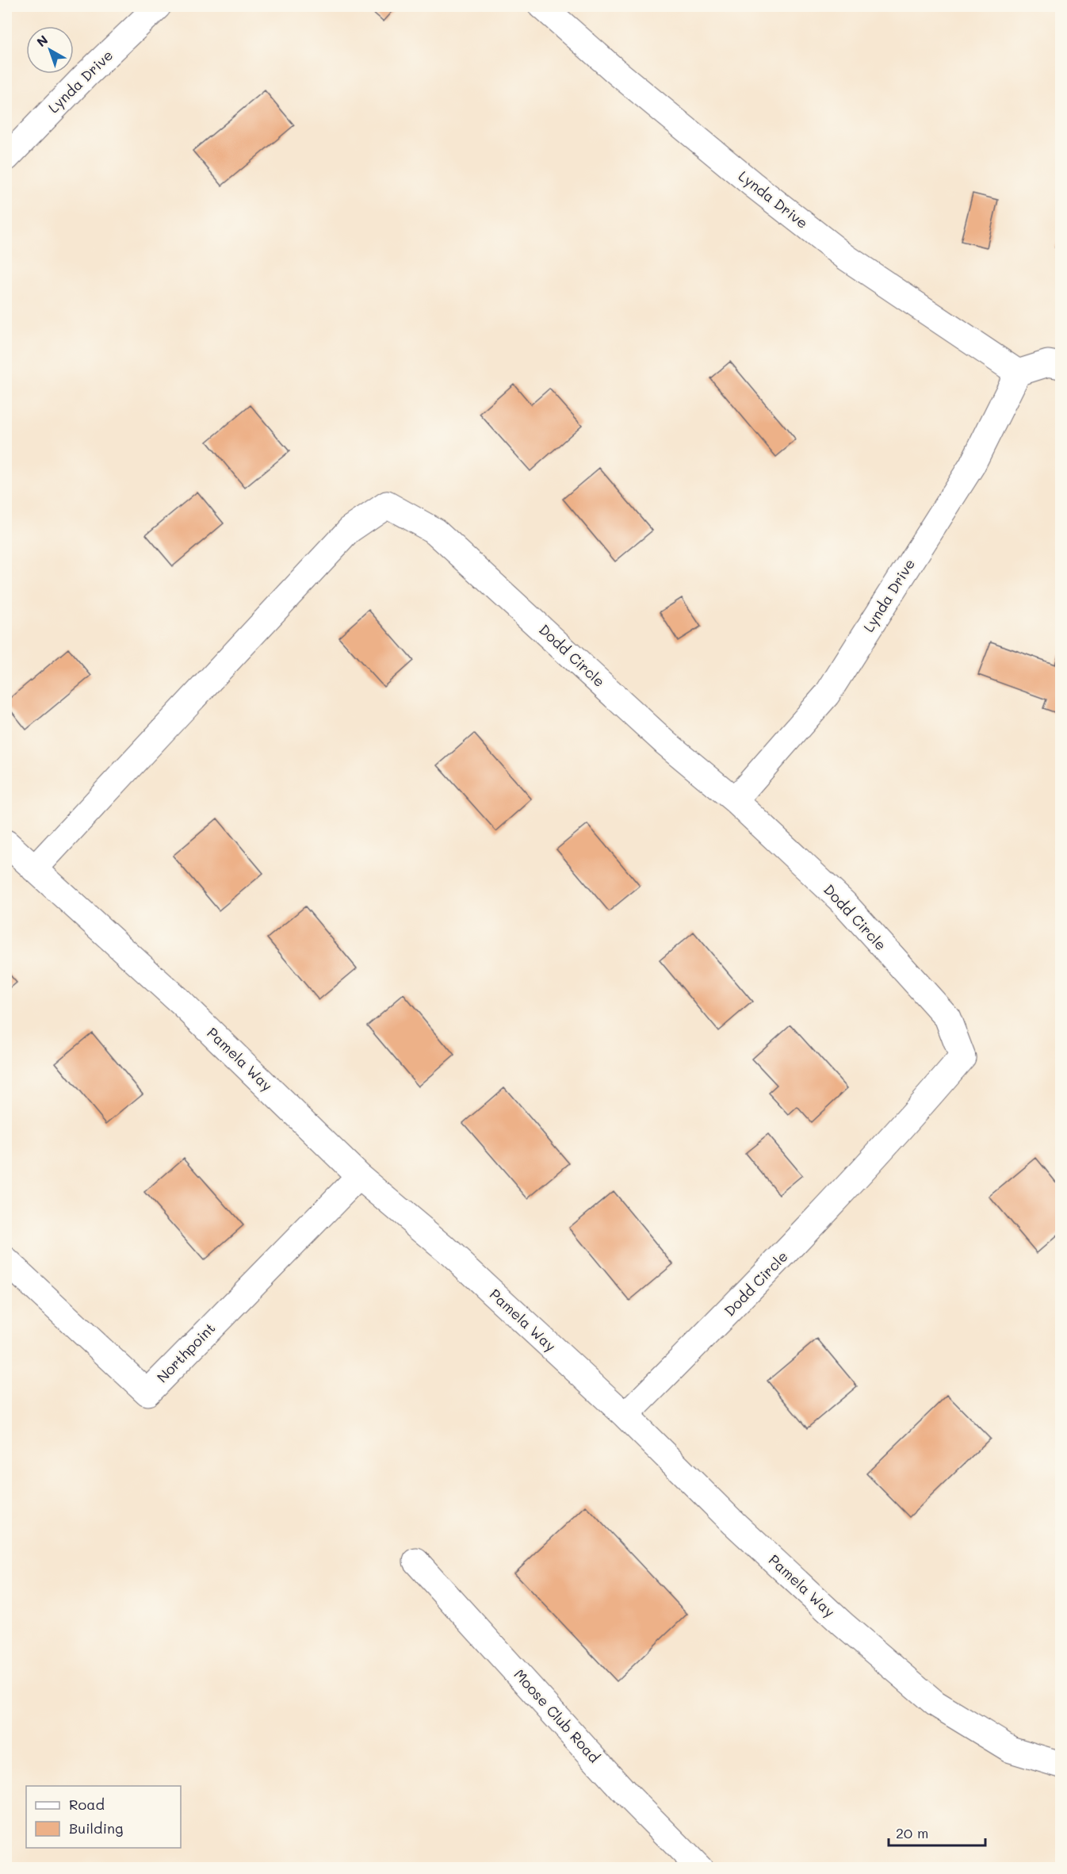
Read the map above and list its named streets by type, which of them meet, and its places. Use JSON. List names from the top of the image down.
{
  "streets": {
    "street": [
      "Lynda Drive",
      "Dodd Circle",
      "Pamela Way",
      "Northpoint",
      "Moose Club Road"
    ]
  },
  "crossings": [
    ["Lynda Drive", "Dodd Circle"],
    ["Dodd Circle", "Pamela Way"],
    ["Pamela Way", "Northpoint"]
  ],
  "legend": ["Road", "Building"],
  "scale_bar": "20 m",
  "north": "top left"
}
